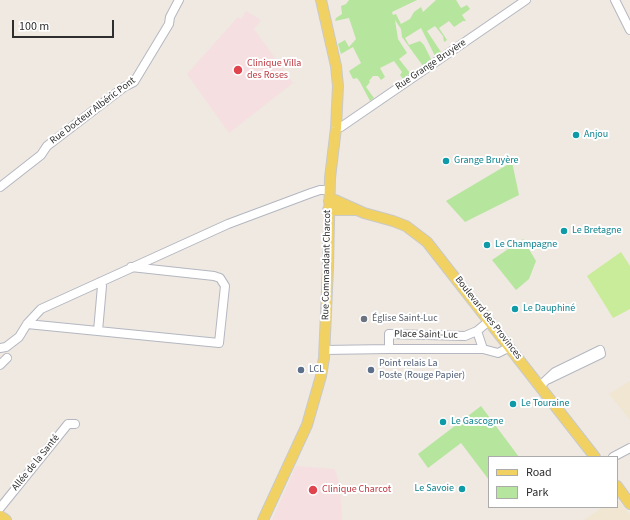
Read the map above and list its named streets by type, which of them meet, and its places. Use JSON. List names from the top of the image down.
{
  "streets": {
    "main road": ["Rue Commandant Charcot", "Boulevard des Provinces"],
    "street": [
      "Rue Grange Bruyère",
      "Rue Docteur Albéric Pont",
      "Place Saint-Luc",
      "Allée de la Santé"
    ]
  },
  "crossings": [
    ["Rue Grange Bruyère", "Rue Commandant Charcot"],
    ["Rue Commandant Charcot", "Boulevard des Provinces"],
    ["Rue Commandant Charcot", "Place Saint-Luc"],
    ["Boulevard des Provinces", "Place Saint-Luc"]
  ],
  "places": [
    "Clinique Villa des Roses",
    "Anjou",
    "Grange Bruyère",
    "Le Bretagne",
    "Le Champagne",
    "Le Dauphiné",
    "Église Saint-Luc",
    "LCL",
    "Point relais La Poste (Rouge Papier)",
    "Le Touraine",
    "Le Gascogne",
    "Le Savoie",
    "Clinique Charcot"
  ],
  "legend": ["Road", "Park"],
  "scale_bar": "100 m"
}
